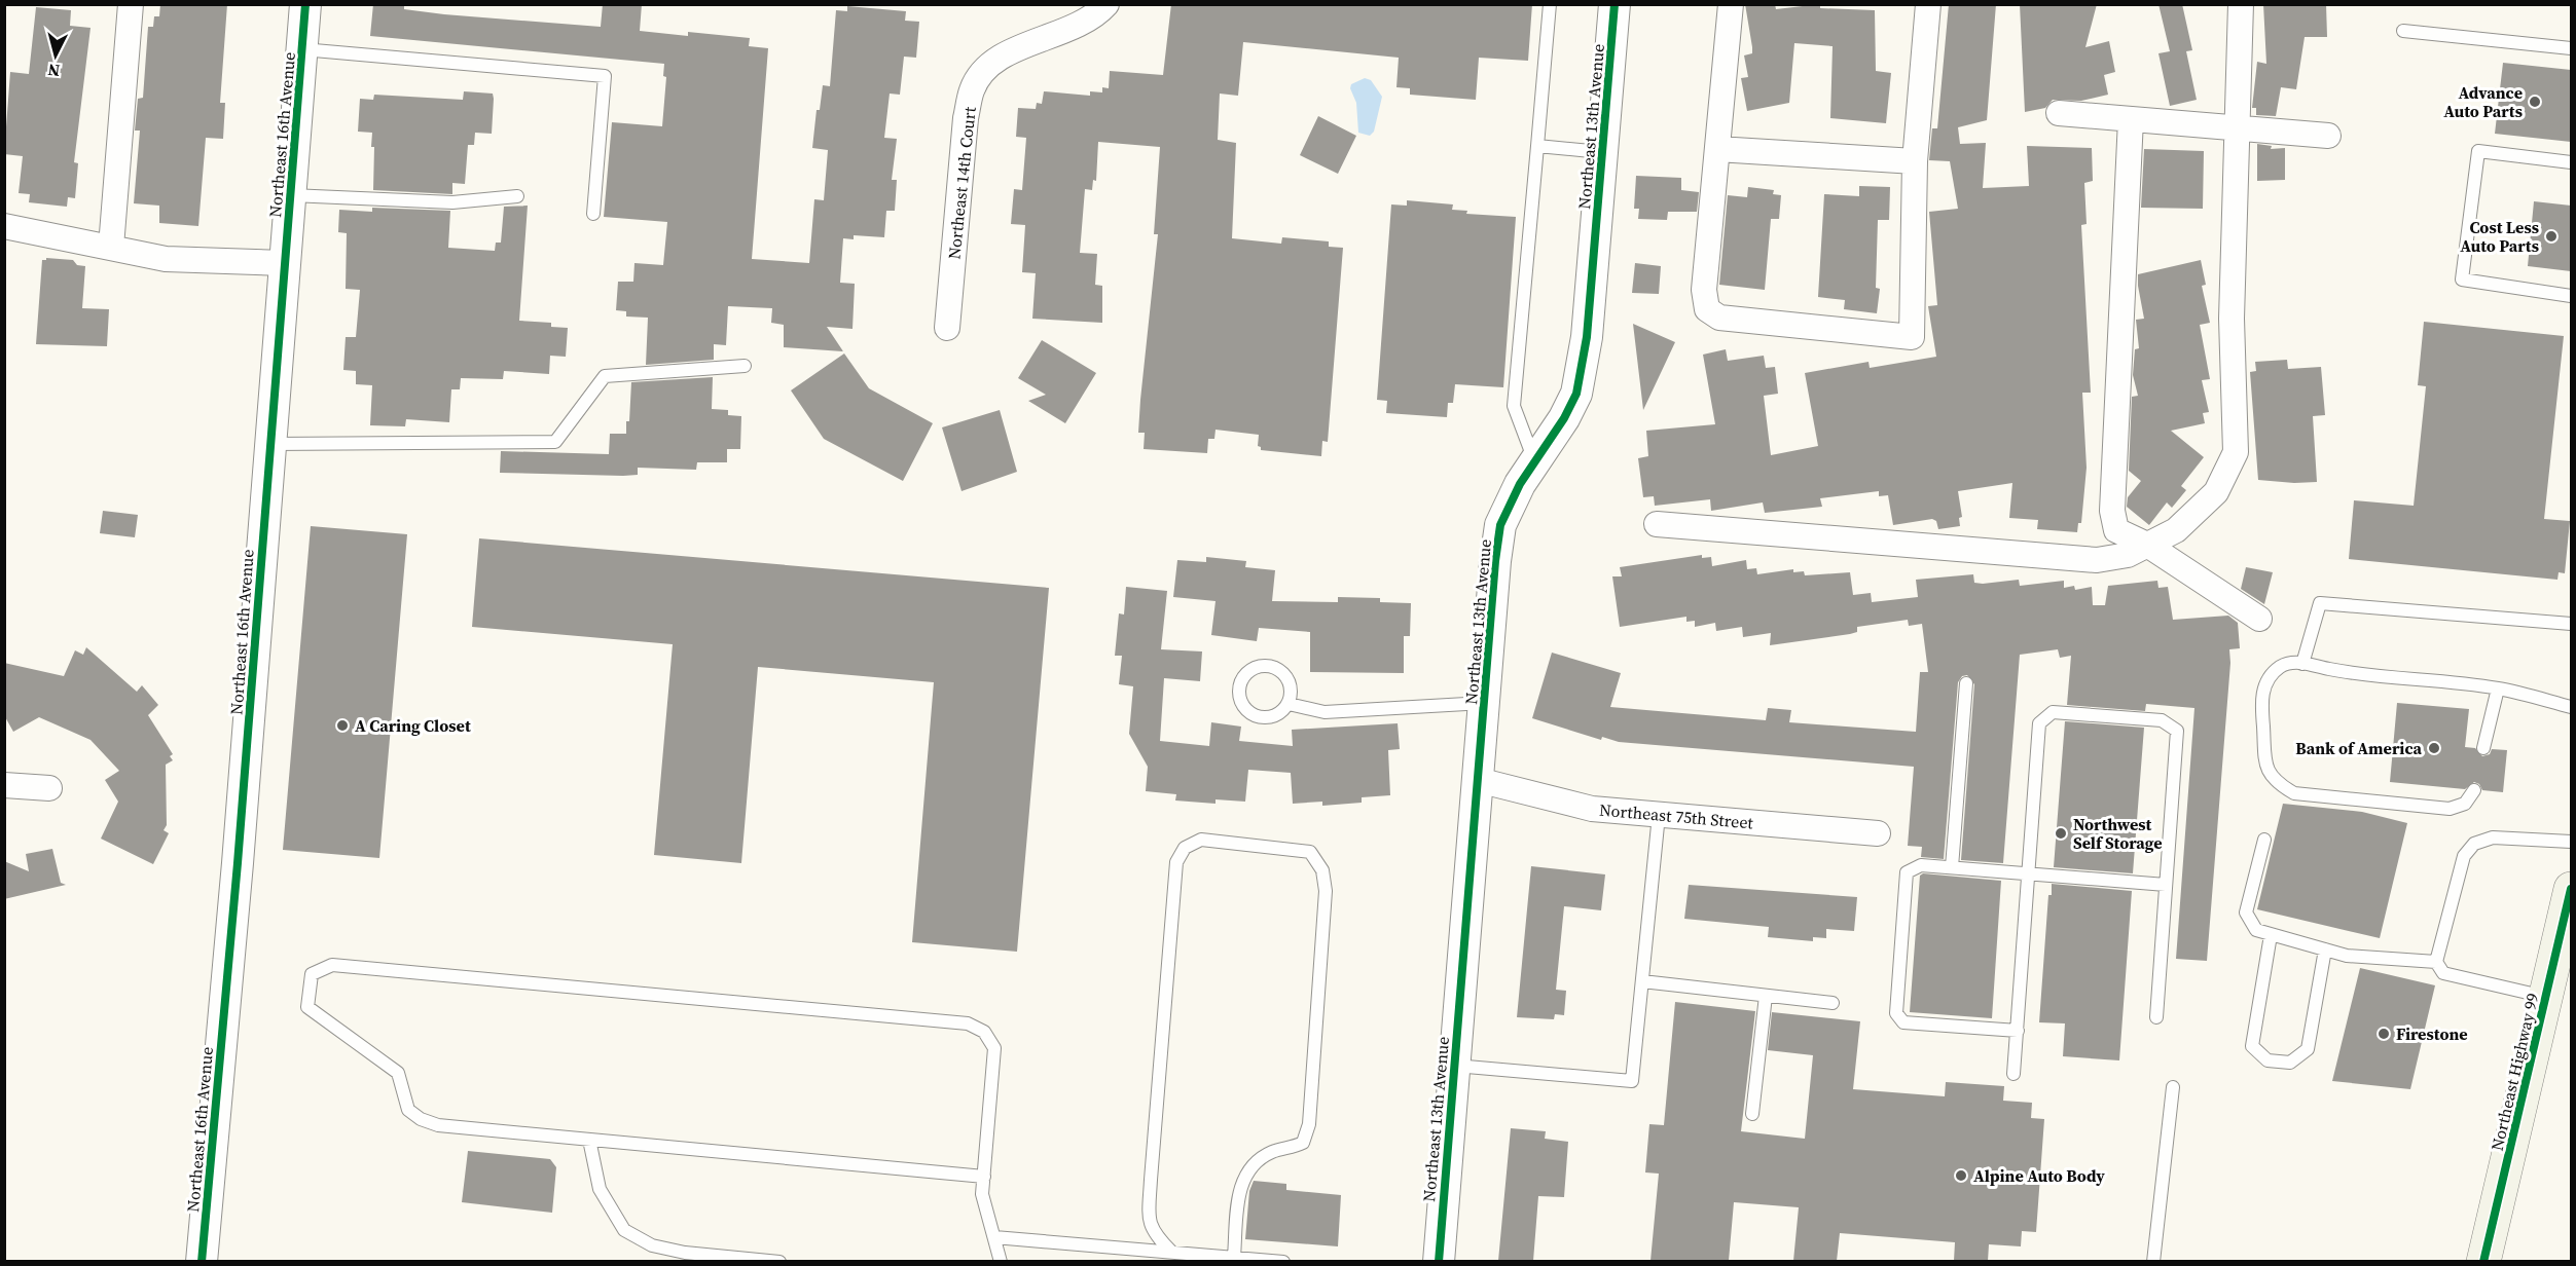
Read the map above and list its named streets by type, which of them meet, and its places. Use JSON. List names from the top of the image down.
{
  "streets": {
    "main road": ["Northeast Highway 99"],
    "street": [
      "Northeast 13th Avenue",
      "Northeast 16th Avenue",
      "Northeast 14th Court",
      "Northeast 75th Street"
    ]
  },
  "crossings": [
    ["Northeast 13th Avenue", "Northeast 75th Street"]
  ],
  "places": [
    "Advance Auto Parts",
    "Cost Less Auto Parts",
    "A Caring Closet",
    "Bank of America",
    "Northwest Self Storage",
    "Firestone",
    "Alpine Auto Body"
  ],
  "north": "bottom"
}
